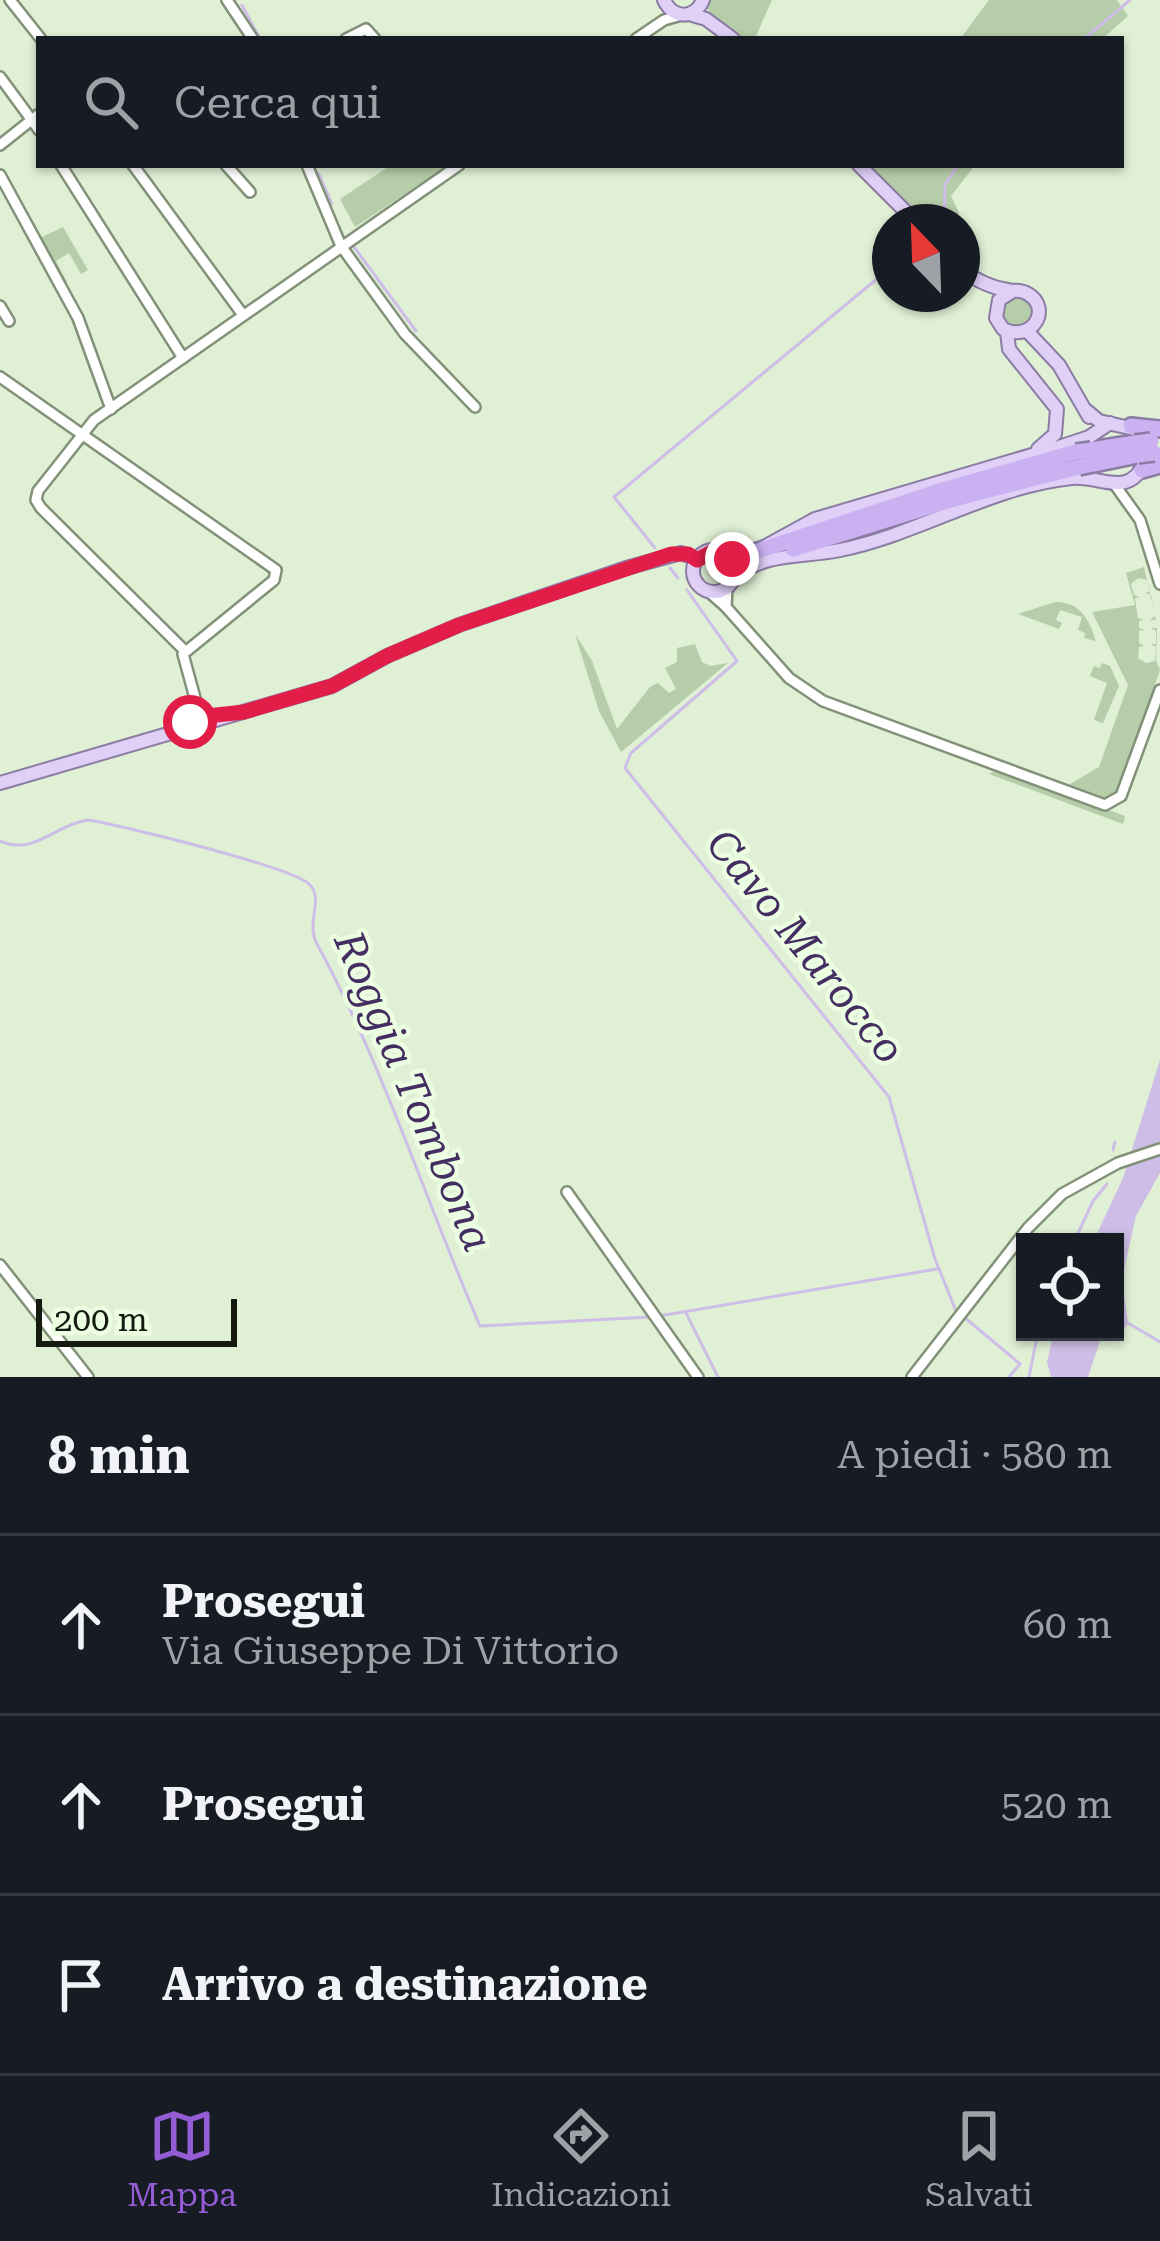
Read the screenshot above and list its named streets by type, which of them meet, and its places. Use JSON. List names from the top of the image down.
{
  "water": ["Cavo Marocco", "Roggia Tombona"],
  "scale_bar": "200 m",
  "north": "top left",
  "page": {
    "search": "Cerca qui",
    "scale": "200 m",
    "heading": ["8 min", "A piedi · 580 m"],
    "list": [
      ["Prosegui", "Via Giuseppe Di Vittorio", "60 m"],
      ["Prosegui", "520 m"],
      "Arrivo a destinazione"
    ],
    "nav": ["Mappa", "Indicazioni", "Salvati"]
  }
}
